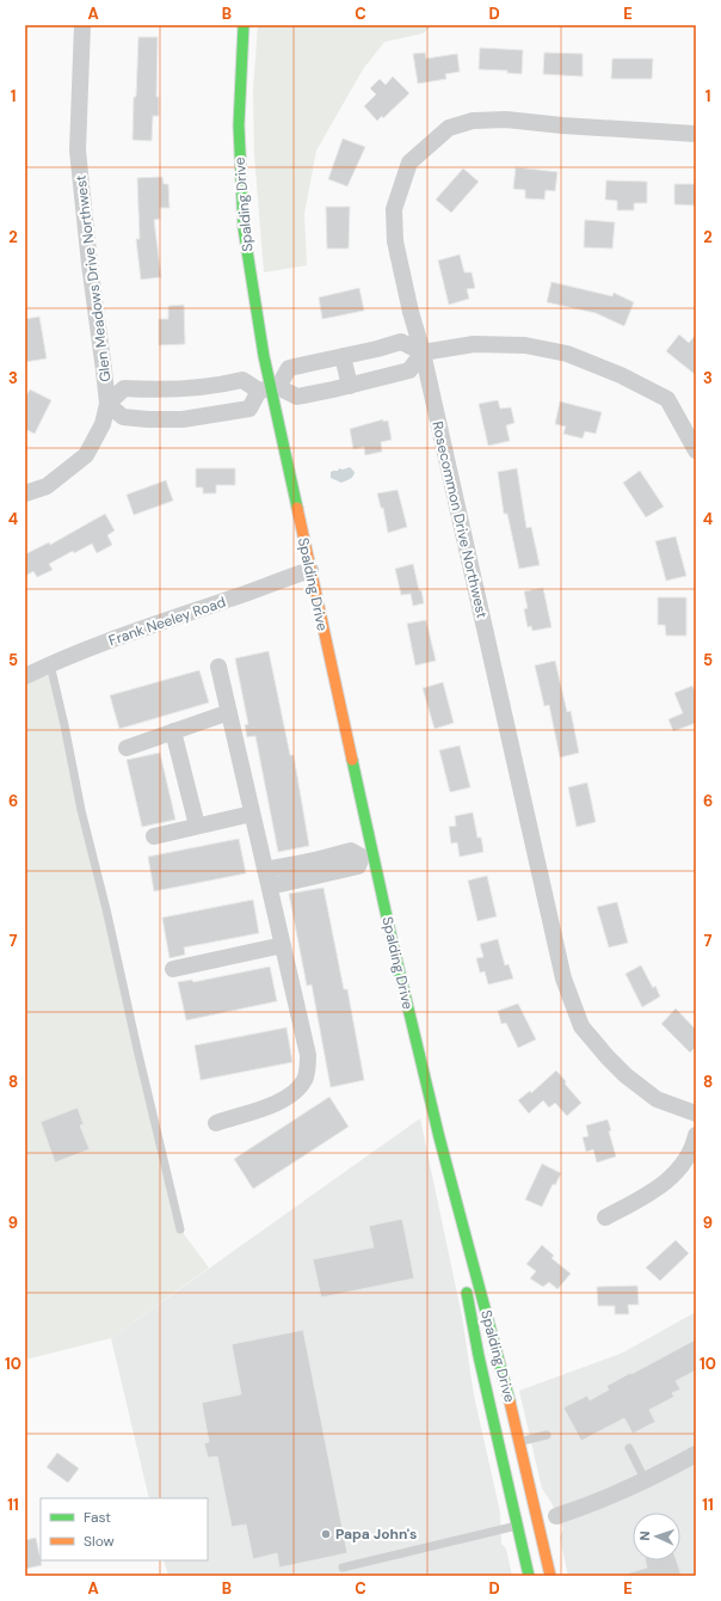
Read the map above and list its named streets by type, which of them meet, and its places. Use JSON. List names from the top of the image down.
{
  "streets": {
    "main road": ["Spalding Drive"],
    "street": ["Glen Meadows Drive Northwest", "Rosecommon Drive Northwest", "Frank Neeley Road"]
  },
  "crossings": [
    ["Spalding Drive", "Frank Neeley Road"]
  ],
  "places": ["Papa John's"],
  "legend": ["Fast", "Slow"],
  "north": "left",
  "grid": {
    "columns": [
      "A",
      "B",
      "C",
      "D",
      "E"
    ],
    "rows": [
      "1",
      "2",
      "3",
      "4",
      "5",
      "6",
      "7",
      "8",
      "9",
      "10",
      "11"
    ]
  }
}
